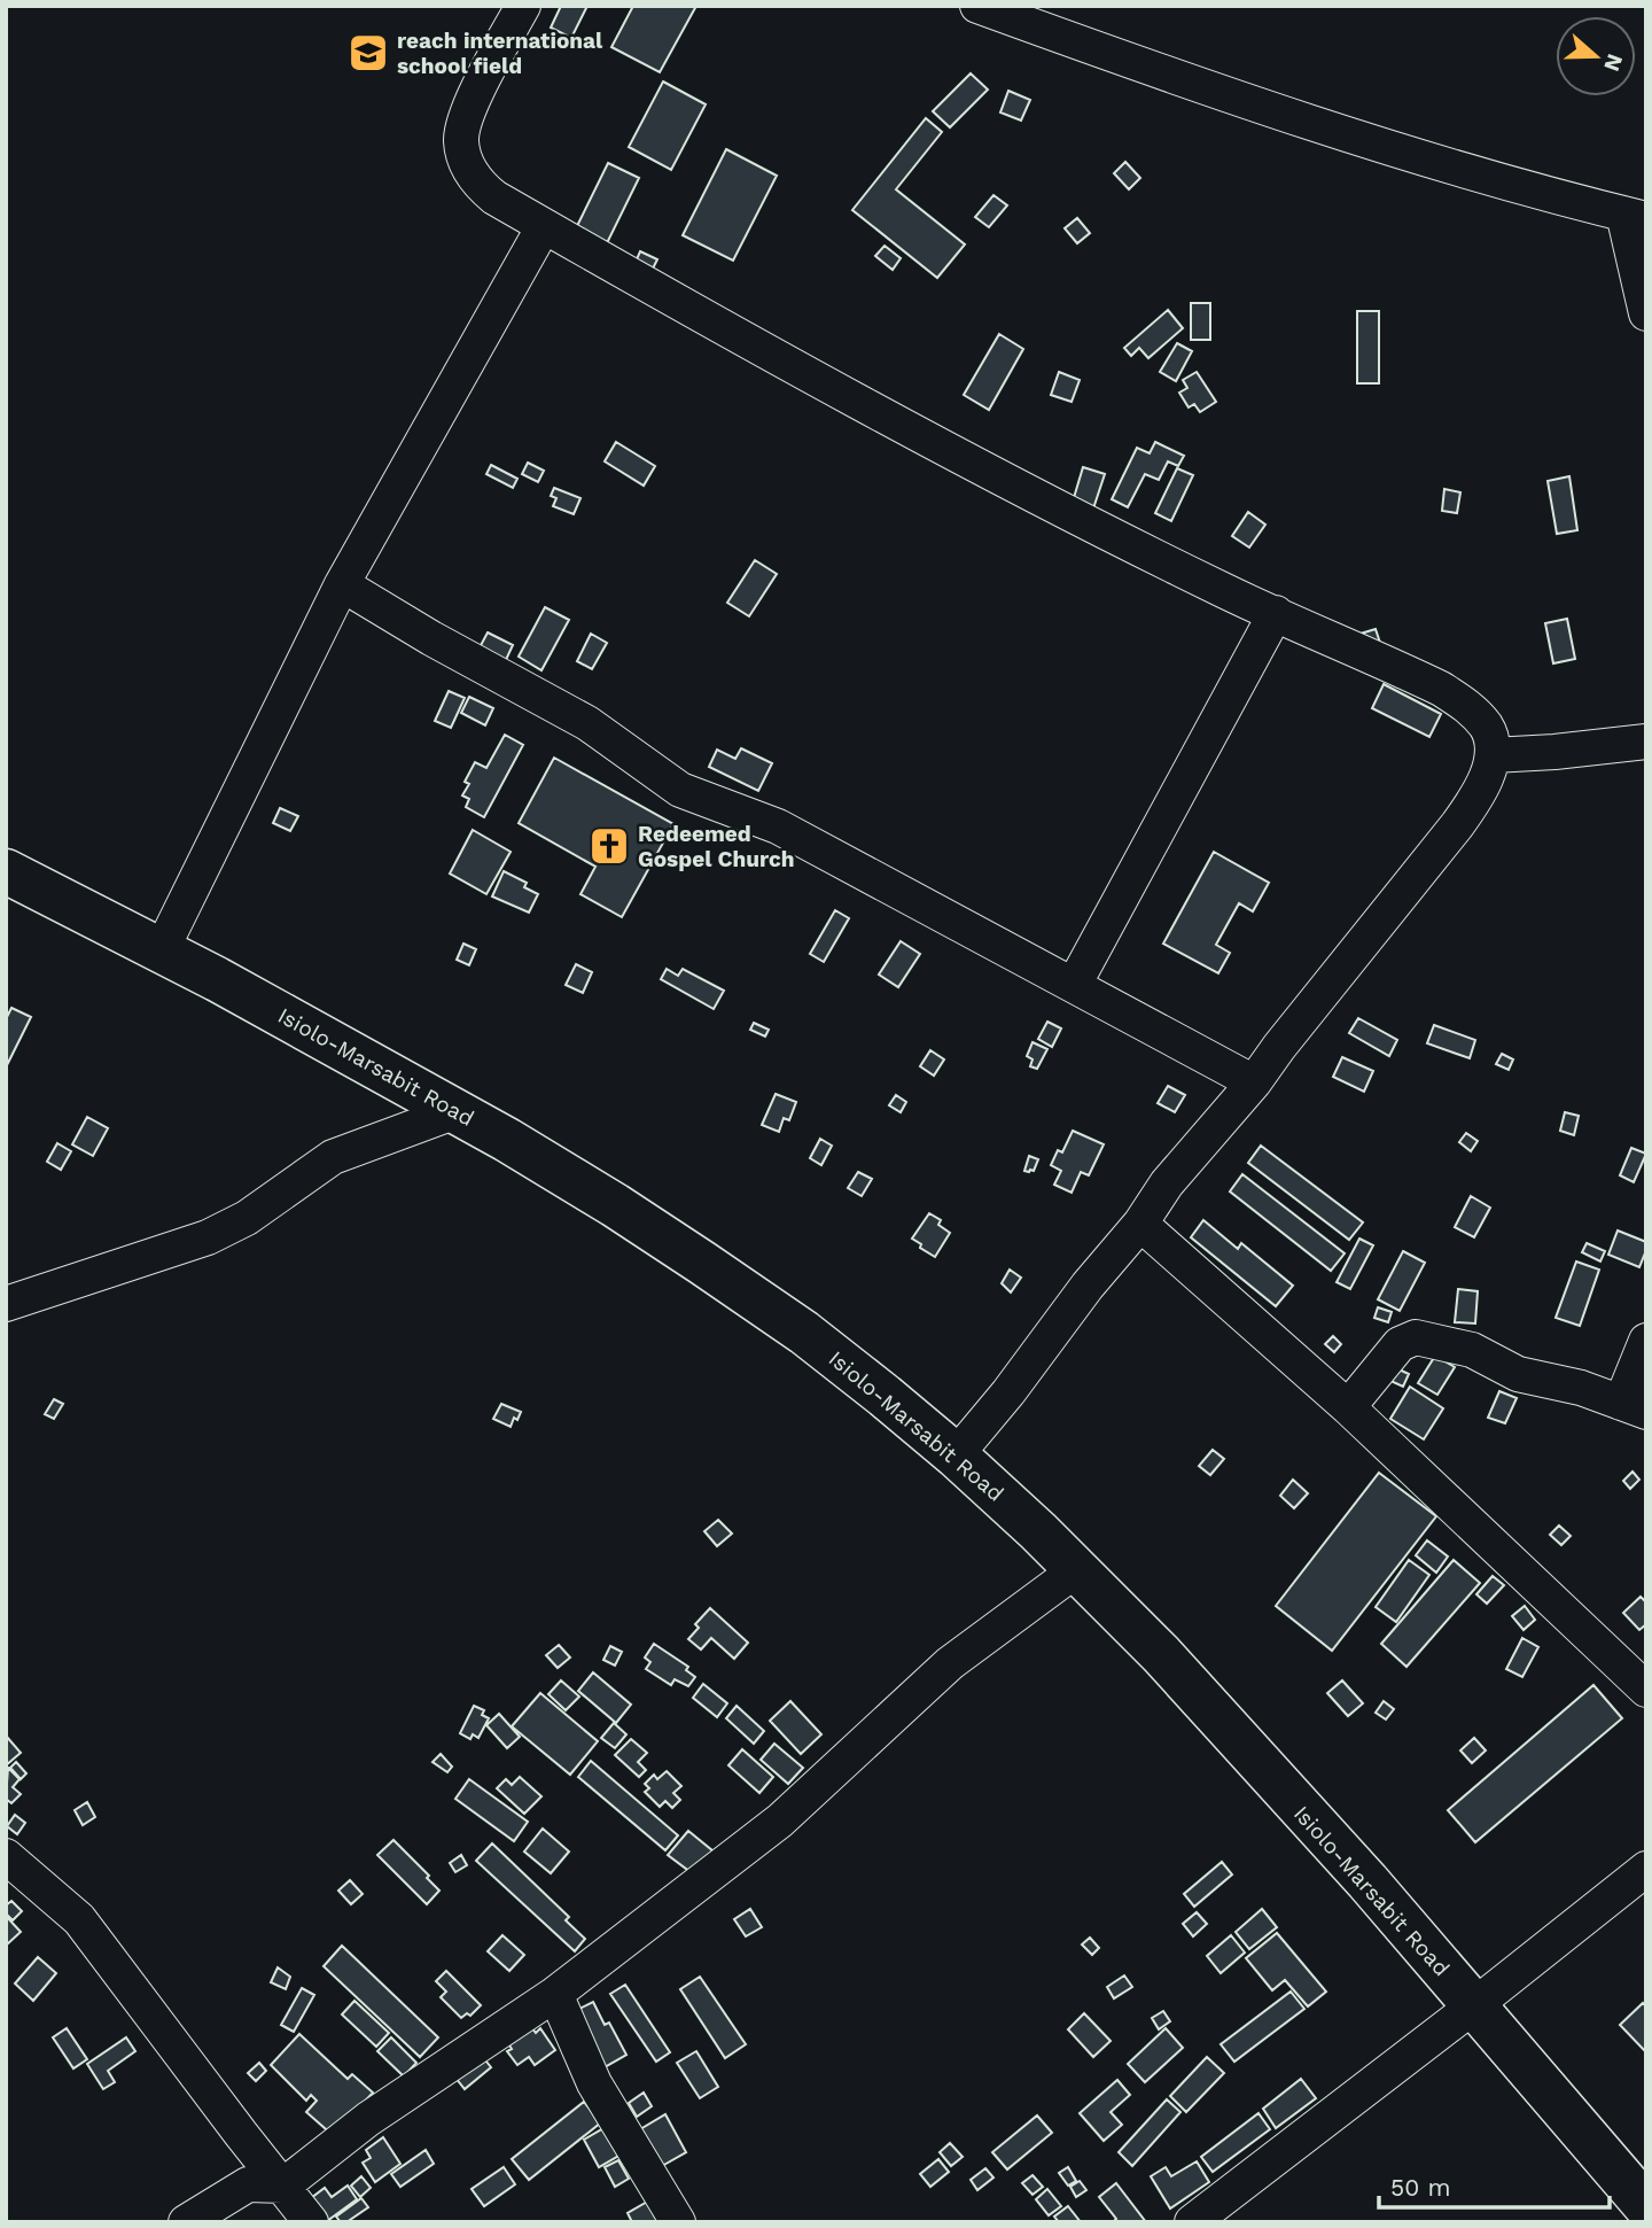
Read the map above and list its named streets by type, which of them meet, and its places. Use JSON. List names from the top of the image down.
{
  "streets": {
    "highway": ["Isiolo-Marsabit Road"]
  },
  "places": {
    "school or university": ["reach international school field"],
    "church": ["Redeemed Gospel Church"]
  },
  "scale_bar": "50 m",
  "north": "right"
}
